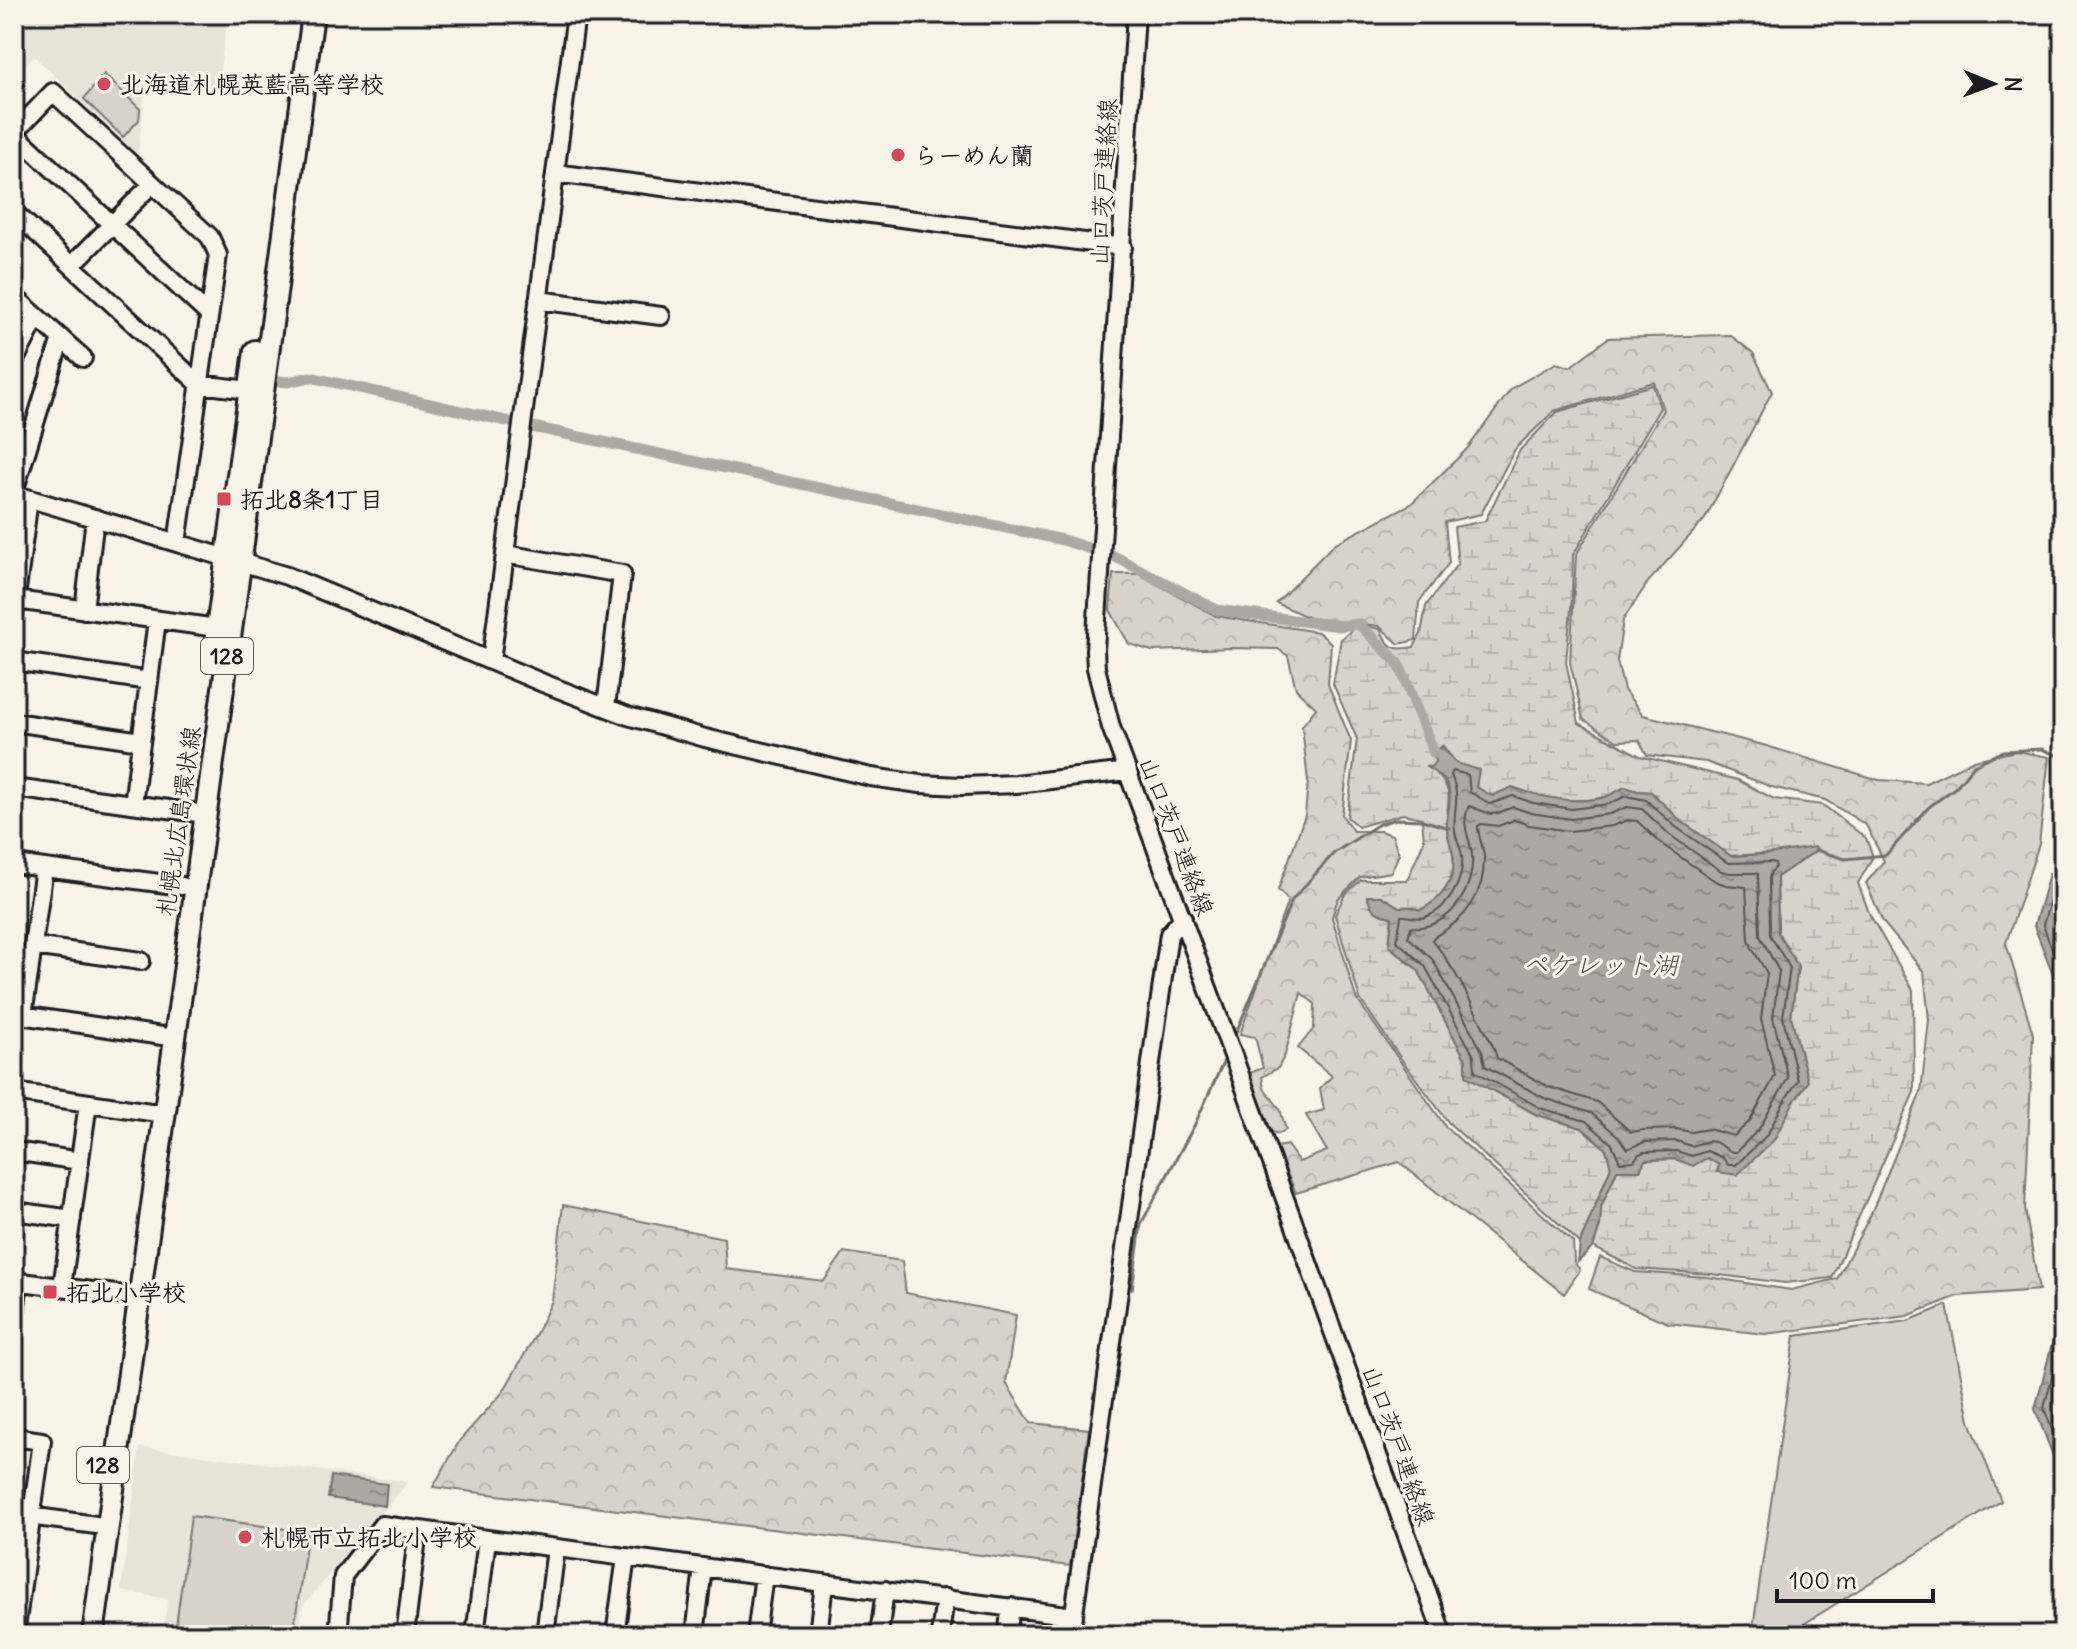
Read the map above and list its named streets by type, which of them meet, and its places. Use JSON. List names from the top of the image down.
{
  "streets": {
    "main road": ["128", "札幌北広島環状線"],
    "street": ["山口茨戸連絡線"]
  },
  "water": ["ペケレット湖"],
  "places": {
    "other": ["北海道札幌英藍高等学校", "らーめん蘭", "札幌市立拓北小学校"],
    "transit": ["拓北8条1丁目", "拓北小学校"]
  },
  "scale_bar": "100 m",
  "north": "right"
}
